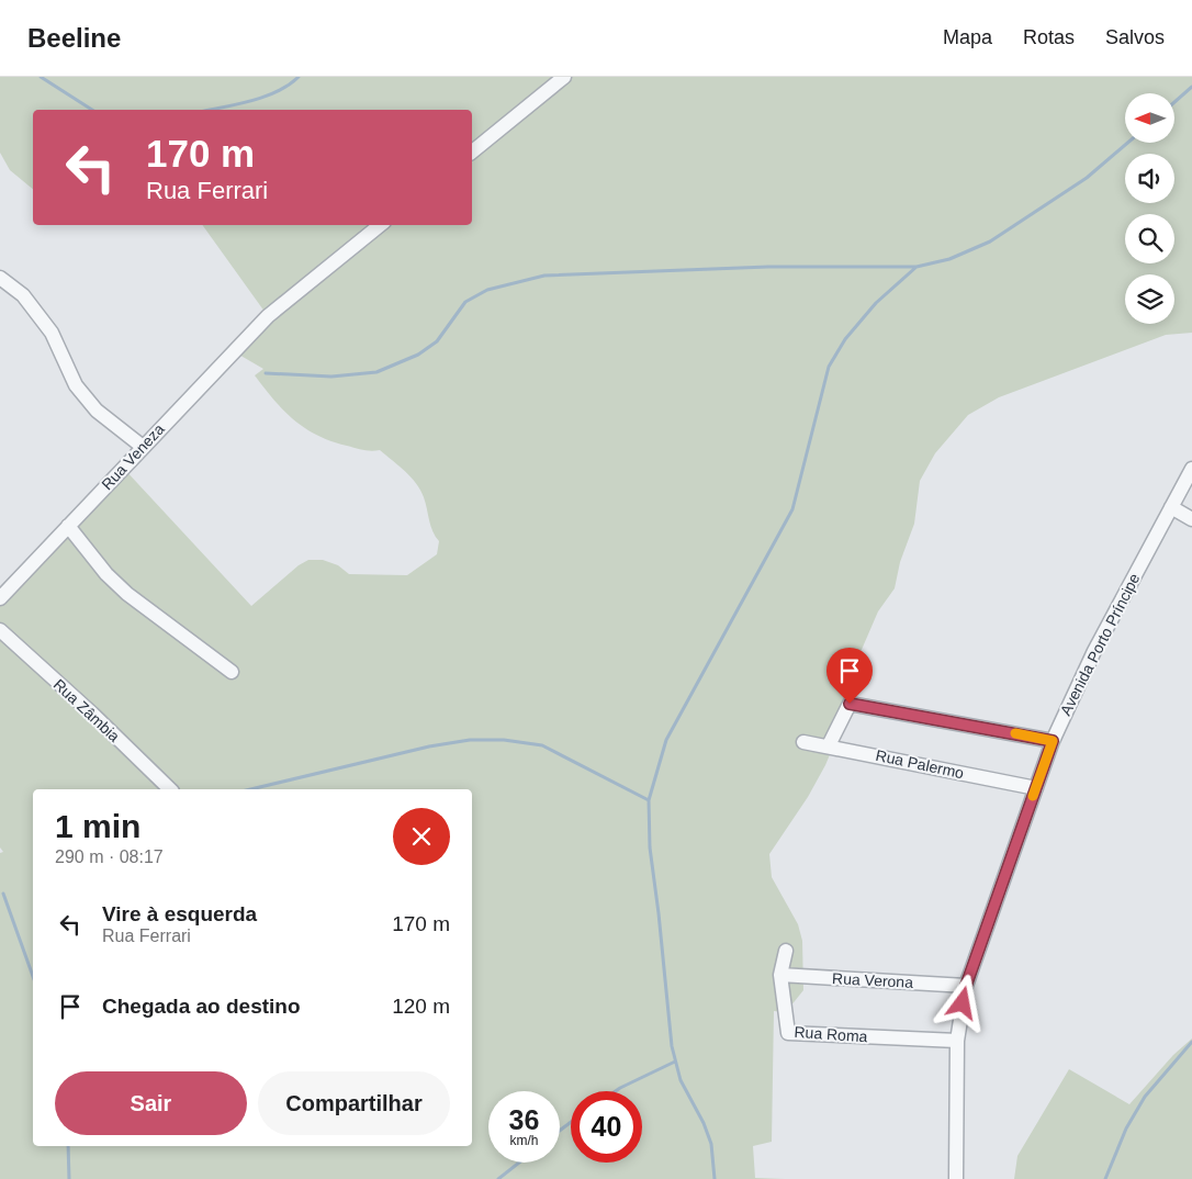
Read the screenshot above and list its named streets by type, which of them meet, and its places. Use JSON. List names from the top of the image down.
{
  "streets": {
    "street": [
      "Rua Veneza",
      "Avenida Porto Príncipe",
      "Rua Zâmbia",
      "Rua Palermo",
      "Rua Verona",
      "Rua Roma"
    ]
  },
  "crossings": [
    ["Avenida Porto Príncipe", "Rua Palermo"],
    ["Avenida Porto Príncipe", "Rua Verona"],
    ["Avenida Porto Príncipe", "Rua Roma"],
    ["Rua Verona", "Rua Roma"]
  ],
  "north": "left",
  "page": {
    "header": "Beeline",
    "nav": ["Mapa", "Rotas", "Salvos"],
    "turn": ["170 m", "Rua Ferrari"],
    "heading": ["1 min", "290 m · 08:17"],
    "list": [
      {
        "name": "Vire à esquerda",
        "note": "Rua Ferrari",
        "value": "170 m"
      },
      {
        "name": "Chegada ao destino",
        "value": "120 m"
      }
    ],
    "buttons": ["Sair", "Compartilhar"],
    "speed": "36 km/h",
    "limit": "40"
  }
}
